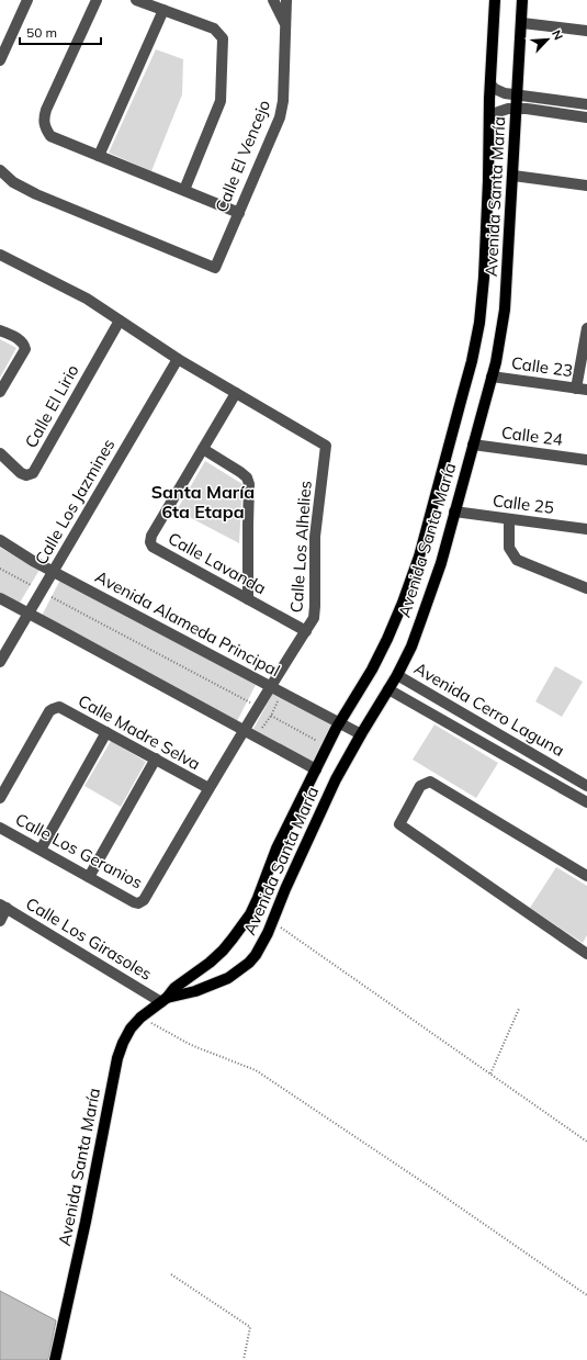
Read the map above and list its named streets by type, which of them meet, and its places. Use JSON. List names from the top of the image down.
{
  "streets": {
    "main road": ["Avenida Santa María"],
    "street": [
      "Calle El Vencejo",
      "Calle 23",
      "Calle El Lirio",
      "Calle 24",
      "Calle Los Jazmines",
      "Calle 25",
      "Calle Los Alhelies",
      "Calle Lavanda",
      "Avenida Alameda Principal",
      "Avenida Cerro Laguna",
      "Calle Madre Selva",
      "Calle Los Geranios",
      "Calle Los Girasoles"
    ]
  },
  "crossings": [
    ["Avenida Santa María", "Calle 23"],
    ["Avenida Santa María", "Calle 24"],
    ["Avenida Santa María", "Calle 25"],
    ["Avenida Santa María", "Avenida Alameda Principal"],
    ["Avenida Santa María", "Avenida Cerro Laguna"],
    ["Avenida Santa María", "Calle Los Girasoles"],
    ["Calle El Lirio", "Calle Los Alhelies"],
    ["Calle Los Jazmines", "Calle Los Alhelies"],
    ["Calle Los Jazmines", "Avenida Alameda Principal"],
    ["Calle Los Alhelies", "Calle Lavanda"],
    ["Calle Los Alhelies", "Avenida Alameda Principal"],
    ["Calle Los Alhelies", "Calle Madre Selva"],
    ["Calle Los Alhelies", "Calle Los Geranios"]
  ],
  "districts": ["Santa María 6ta Etapa"],
  "scale_bar": "50 m",
  "north": "top right"
}
